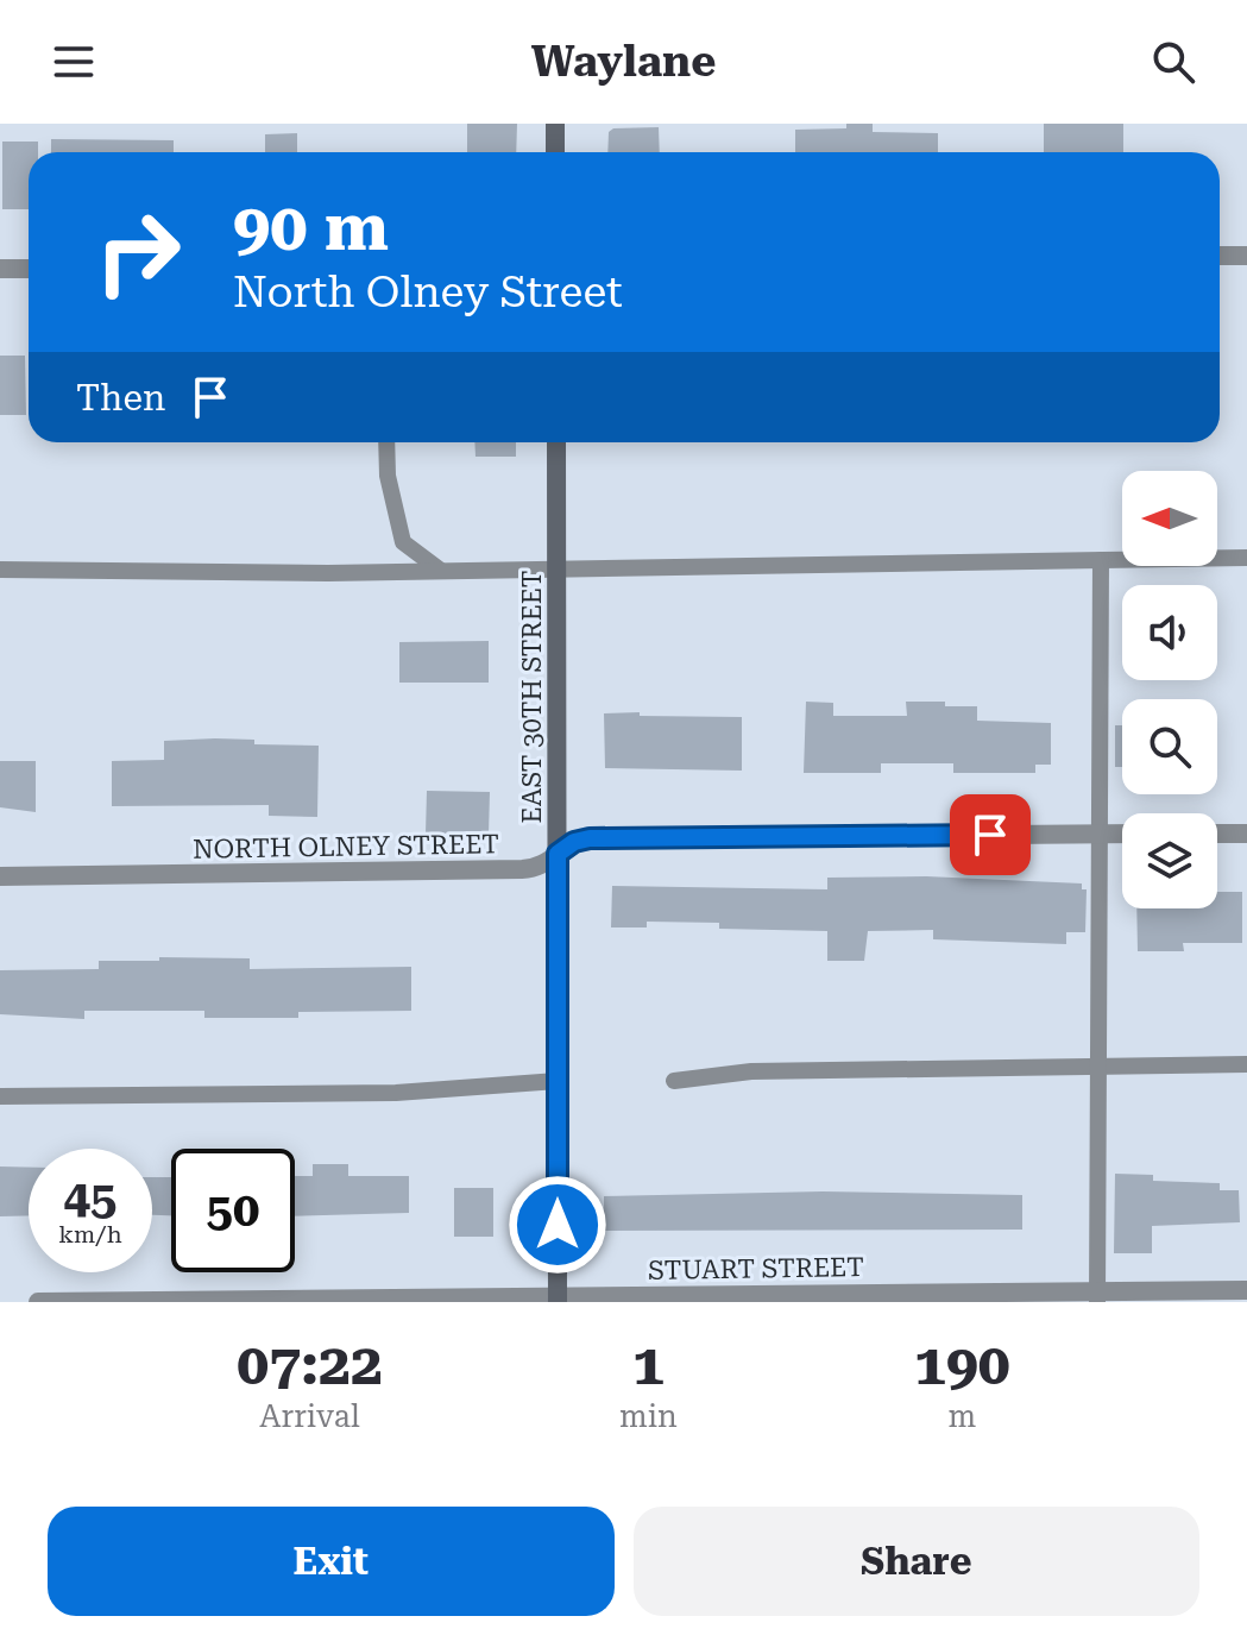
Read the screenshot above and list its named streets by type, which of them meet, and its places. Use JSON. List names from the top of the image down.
{
  "streets": {
    "main road": ["EAST 30TH STREET"],
    "street": ["NORTH OLNEY STREET", "STUART STREET"]
  },
  "crossings": [
    ["EAST 30TH STREET", "NORTH OLNEY STREET"],
    ["EAST 30TH STREET", "STUART STREET"]
  ],
  "north": "left",
  "page": {
    "header": "Waylane",
    "turn": ["90 m", "North Olney Street"],
    "then": "Then",
    "speed": "45 km/h",
    "limit": "50",
    "eta": [
      "07:22",
      "Arrival",
      "1",
      "min",
      "190",
      "m"
    ],
    "buttons": ["Exit", "Share"]
  }
}
